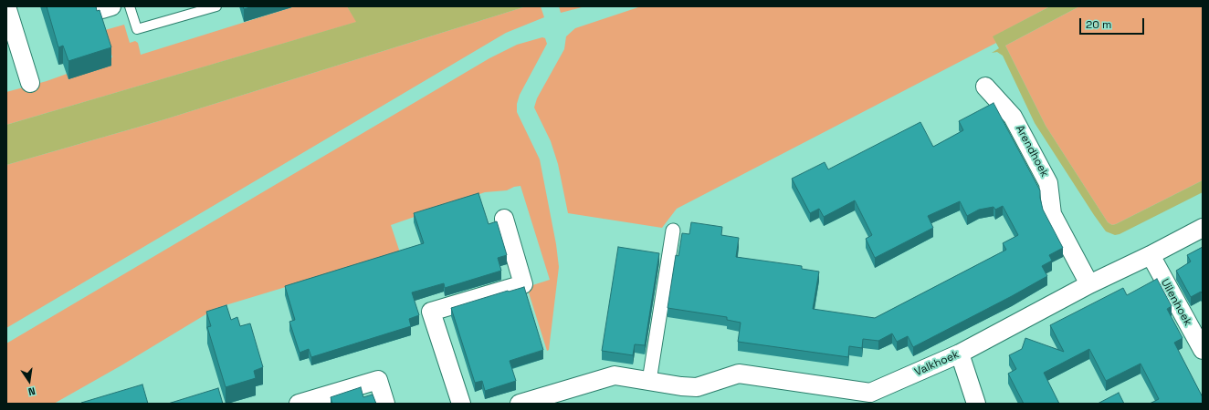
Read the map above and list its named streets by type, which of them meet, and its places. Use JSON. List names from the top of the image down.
{
  "streets": {
    "street": ["Arendhoek", "Uilenhoek", "Valkhoek"]
  },
  "crossings": [
    ["Arendhoek", "Valkhoek"],
    ["Uilenhoek", "Valkhoek"]
  ],
  "scale_bar": "20 m",
  "north": "bottom"
}
